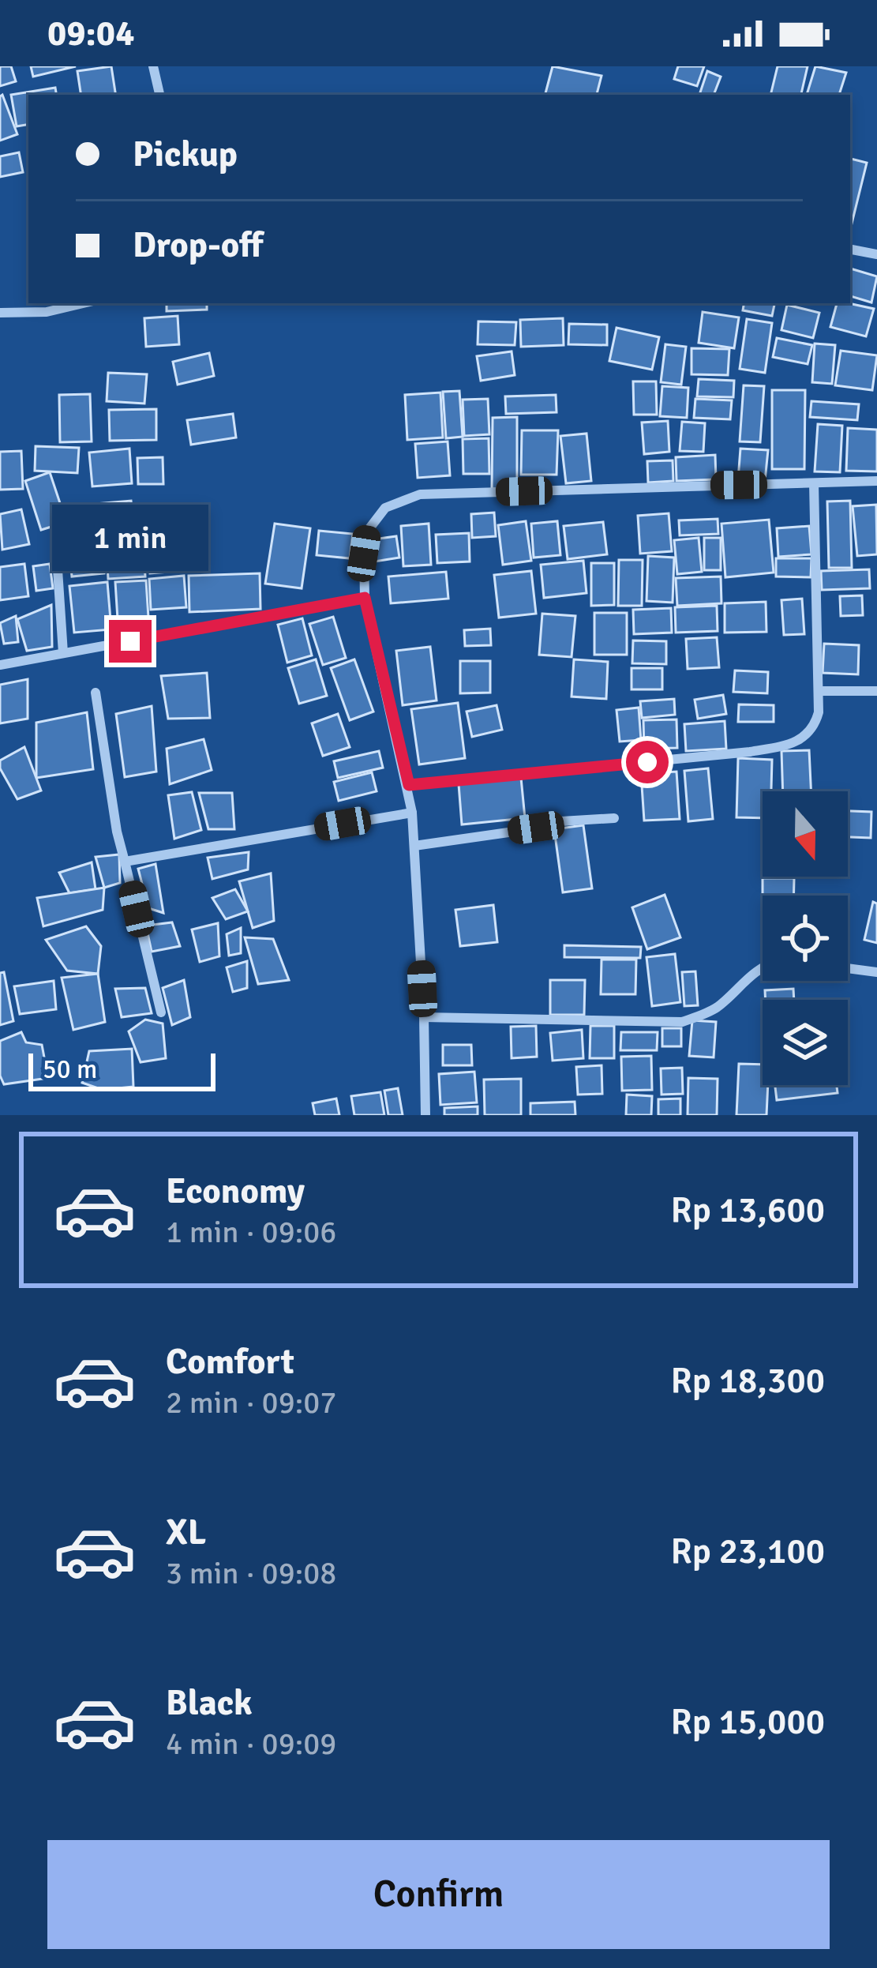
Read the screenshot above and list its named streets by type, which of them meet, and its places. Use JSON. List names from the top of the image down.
{
  "scale_bar": "50 m",
  "north": "bottom",
  "page": {
    "status": "09:04",
    "banner": ["Pickup", "Drop-off"],
    "bubble": "1 min",
    "scale": "50 m",
    "list": [
      {
        "name": "Economy",
        "note": "1 min · 09:06",
        "value": "Rp 13,600"
      },
      {
        "name": "Comfort",
        "note": "2 min · 09:07",
        "value": "Rp 18,300"
      },
      {
        "name": "XL",
        "note": "3 min · 09:08",
        "value": "Rp 23,100"
      },
      {
        "name": "Black",
        "note": "4 min · 09:09",
        "value": "Rp 15,000"
      }
    ],
    "buttons": "Confirm"
  }
}
